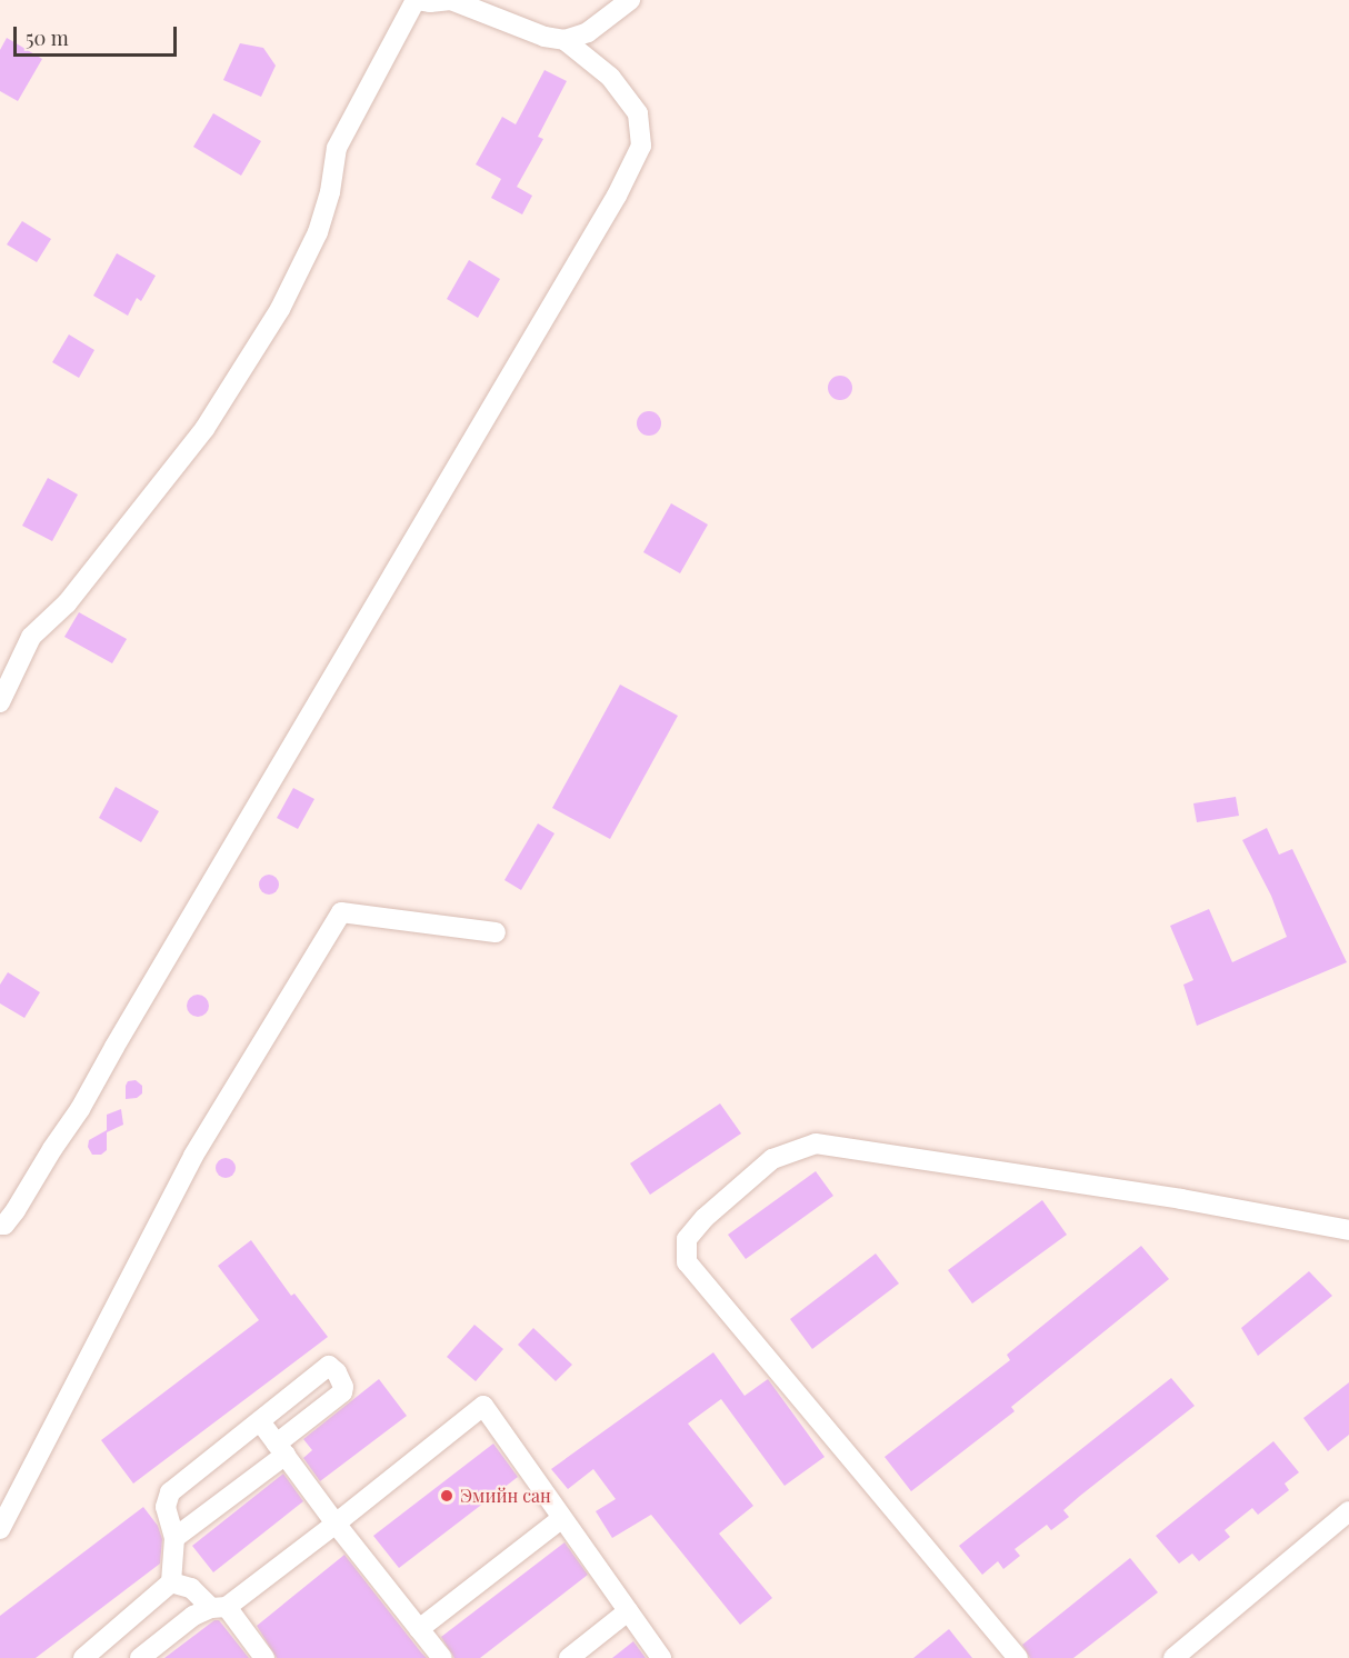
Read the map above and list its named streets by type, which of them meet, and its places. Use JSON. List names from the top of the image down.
{
  "places": ["Эмийн сан"],
  "scale_bar": "50 m"
}
